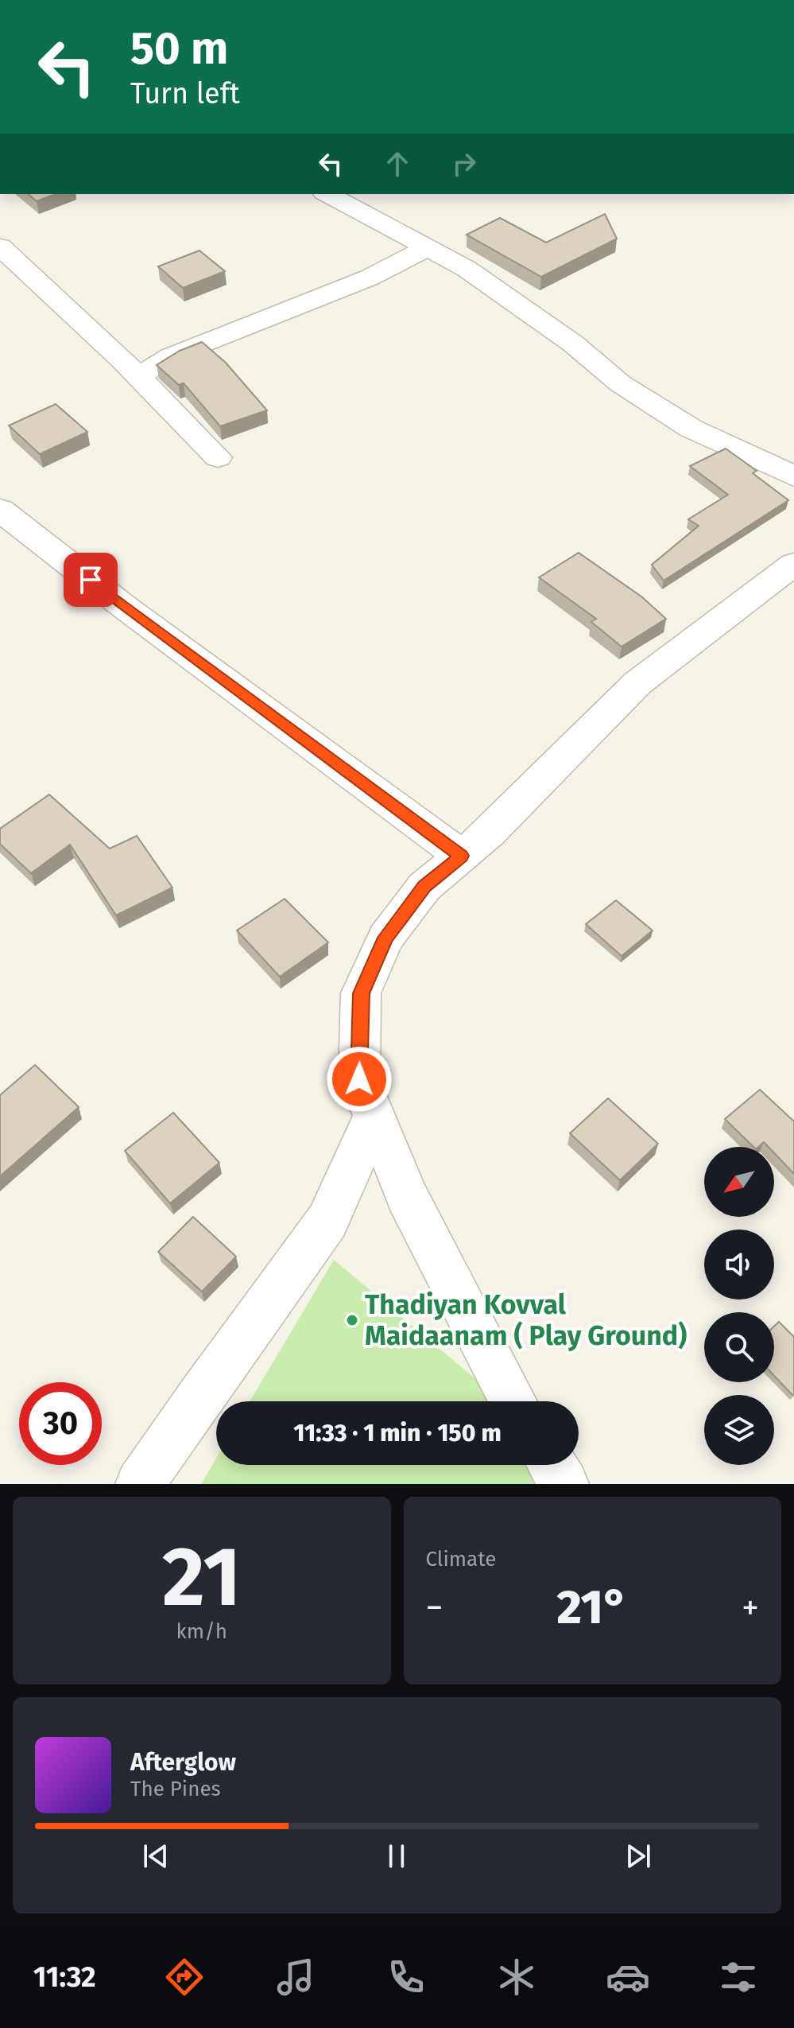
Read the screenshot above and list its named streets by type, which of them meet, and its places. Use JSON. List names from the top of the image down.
{
  "places": ["Thadiyan Kovval Maidaanam ( Play Ground)"],
  "north": "bottom left",
  "page": {
    "turn": ["50 m", "Turn left"],
    "limit": "30",
    "trip": "11:33 · 1 min · 150 m",
    "tile": [
      ["21", "km/h"],
      "Climate"
    ],
    "heat": ["−", "21°", "+"],
    "song": ["Afterglow", "The Pines"],
    "tabs": "11:32"
  }
}
